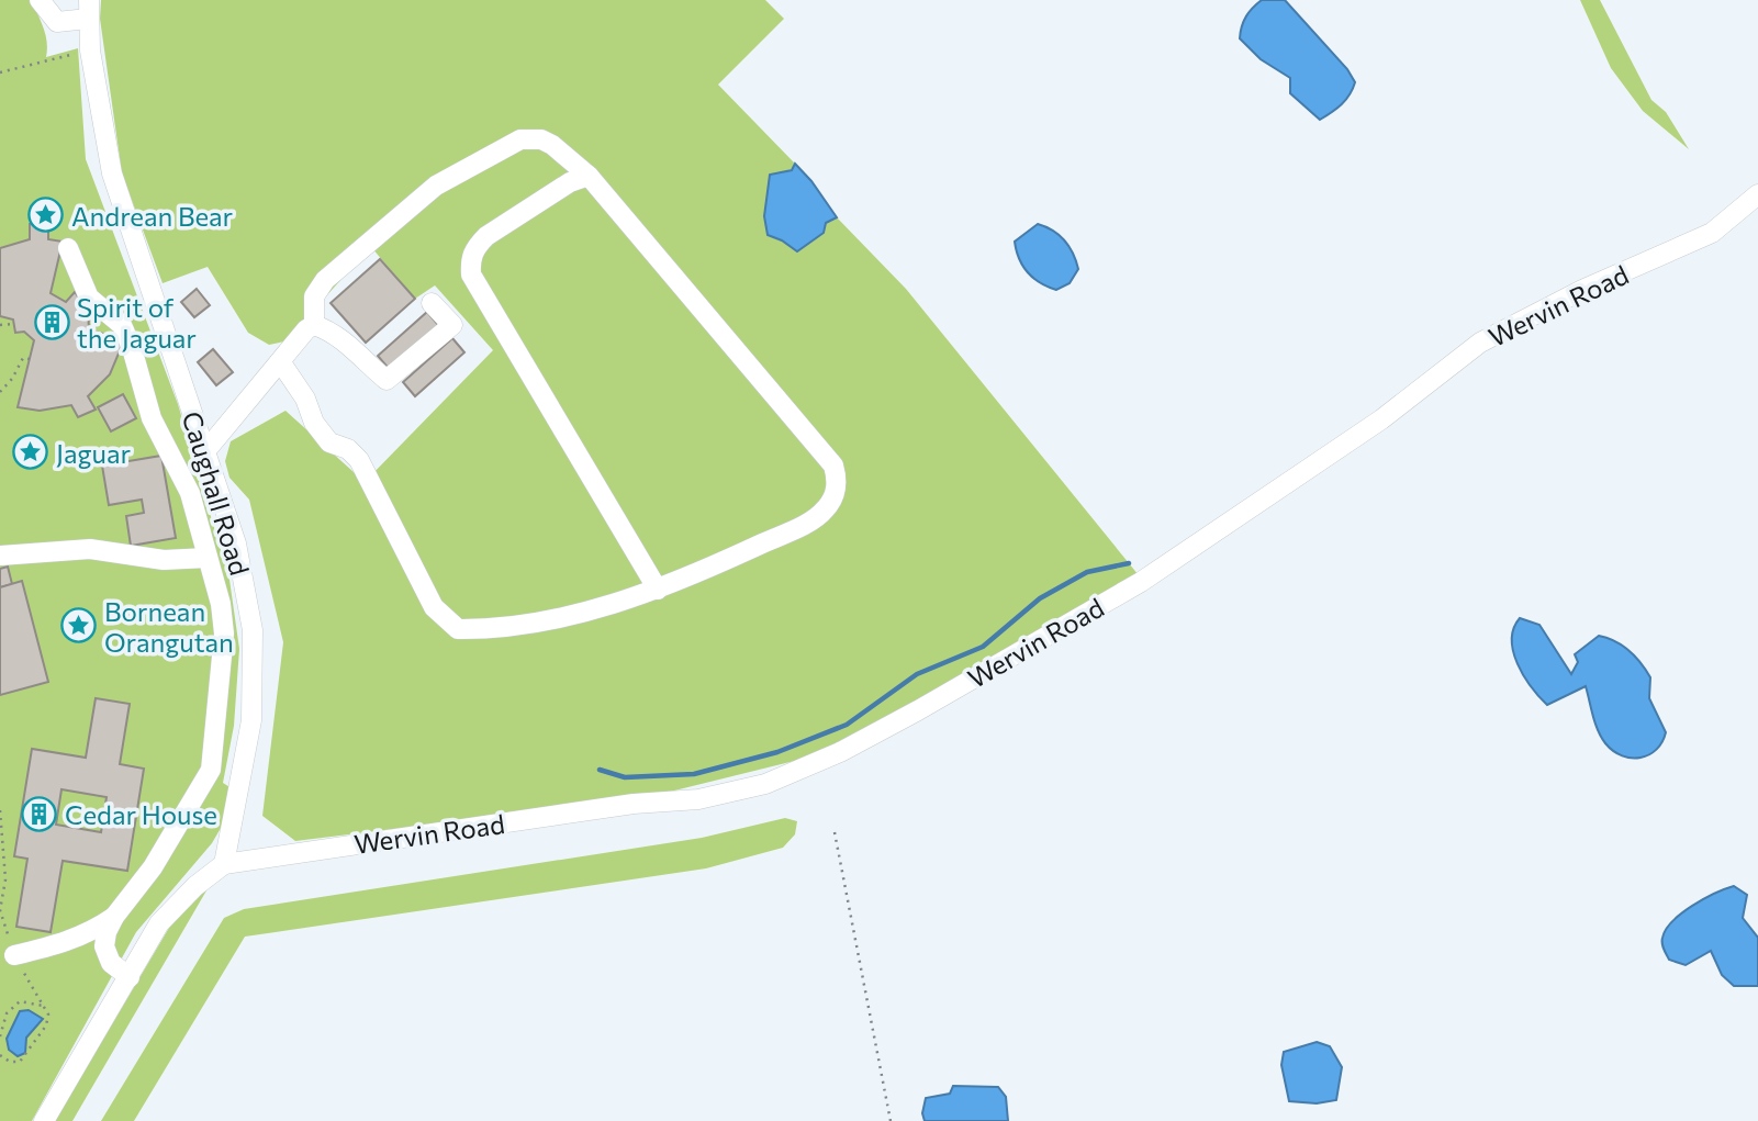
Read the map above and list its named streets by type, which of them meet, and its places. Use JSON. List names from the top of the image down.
{
  "streets": {
    "street": ["Wervin Road", "Caughall Road"]
  },
  "crossings": [
    ["Wervin Road", "Caughall Road"]
  ],
  "places": {
    "place": ["Andrean Bear", "Jaguar", "Bornean Orangutan"],
    "building": ["Spirit of the Jaguar", "Cedar House"]
  }
}
